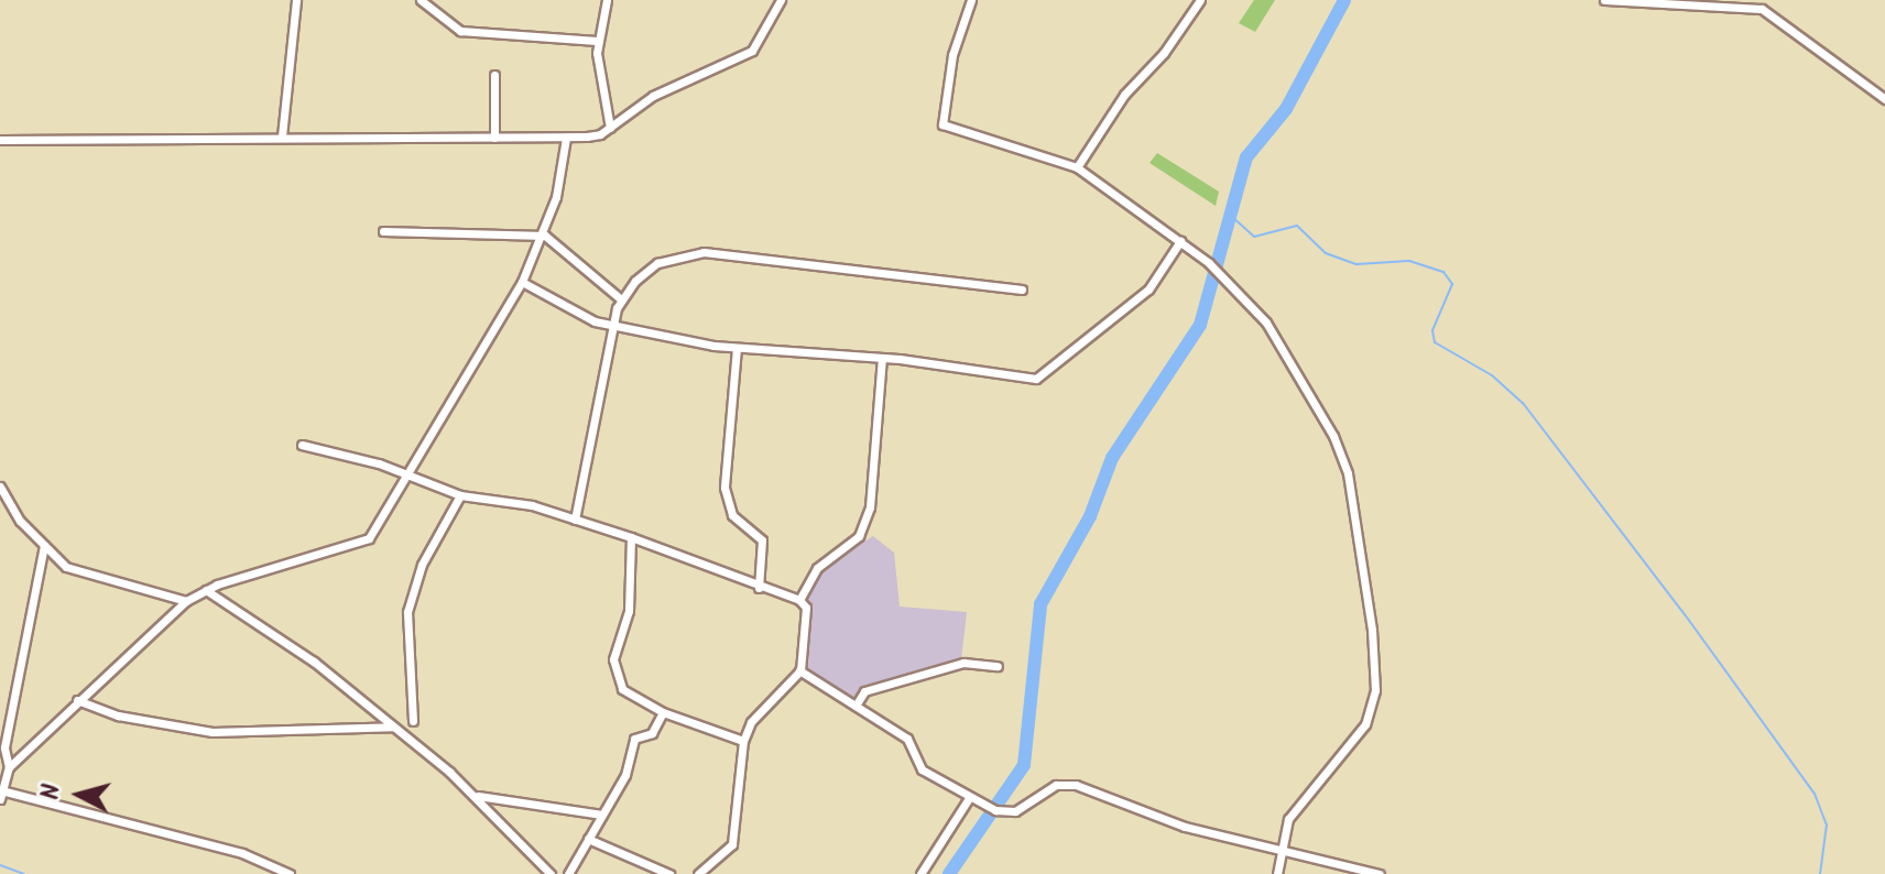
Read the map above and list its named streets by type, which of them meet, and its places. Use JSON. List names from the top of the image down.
{
  "north": "left"
}
